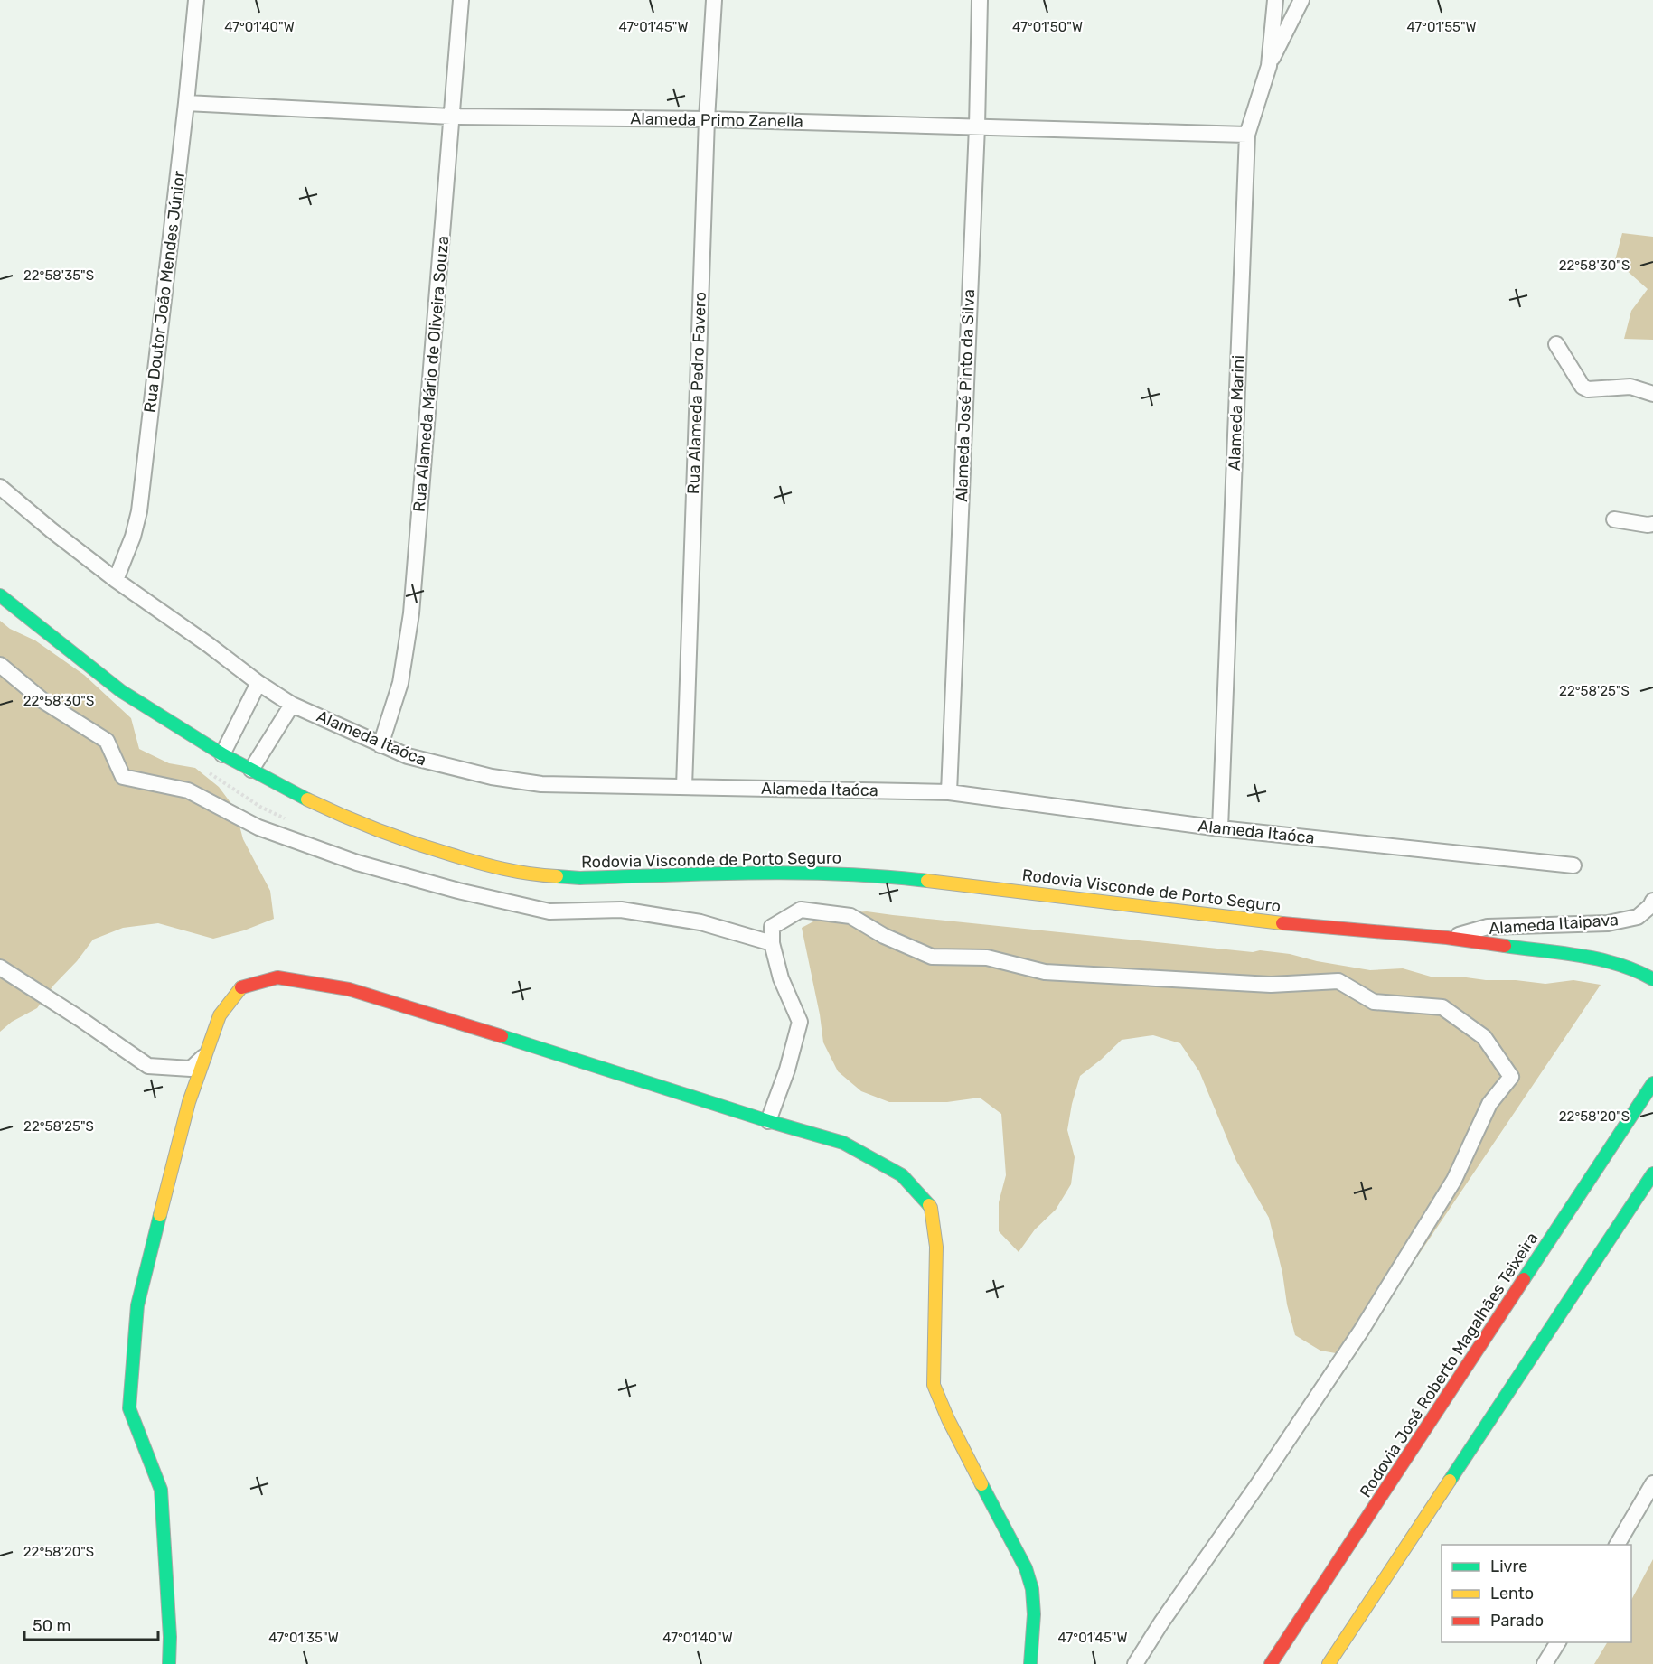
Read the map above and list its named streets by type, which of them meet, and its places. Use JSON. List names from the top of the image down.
{
  "streets": {
    "main road": ["Rodovia Visconde de Porto Seguro", "Rodovia José Roberto Magalhães Teixeira"],
    "street": [
      "Alameda Primo Zanella",
      "Rua Doutor João Mendes Júnior",
      "Rua Alameda Mário de Oliveira Souza",
      "Rua Alameda Pedro Favero",
      "Alameda José Pinto da Silva",
      "Alameda Marini",
      "Alameda Itaóca",
      "Alameda Itaipava"
    ]
  },
  "crossings": [
    ["Alameda Primo Zanella", "Rua Doutor João Mendes Júnior"],
    ["Alameda Primo Zanella", "Rua Alameda Mário de Oliveira Souza"],
    ["Alameda Primo Zanella", "Rua Alameda Pedro Favero"],
    ["Alameda Primo Zanella", "Alameda José Pinto da Silva"],
    ["Alameda Primo Zanella", "Alameda Marini"],
    ["Rua Doutor João Mendes Júnior", "Alameda Itaóca"],
    ["Rua Alameda Mário de Oliveira Souza", "Alameda Itaóca"],
    ["Rua Alameda Pedro Favero", "Alameda Itaóca"],
    ["Alameda José Pinto da Silva", "Alameda Itaóca"],
    ["Alameda Marini", "Alameda Itaóca"],
    ["Rodovia Visconde de Porto Seguro", "Alameda Itaipava"]
  ],
  "legend": ["Livre", "Lento", "Parado"],
  "scale_bar": "50 m",
  "coordinates": [
    "47°01'40\"W",
    "47°01'45\"W",
    "47°01'50\"W",
    "47°01'55\"W",
    "22°58'30\"S",
    "22°58'35\"S",
    "22°58'25\"S",
    "22°58'20\"S",
    "47°01'35\"W"
  ]
}
